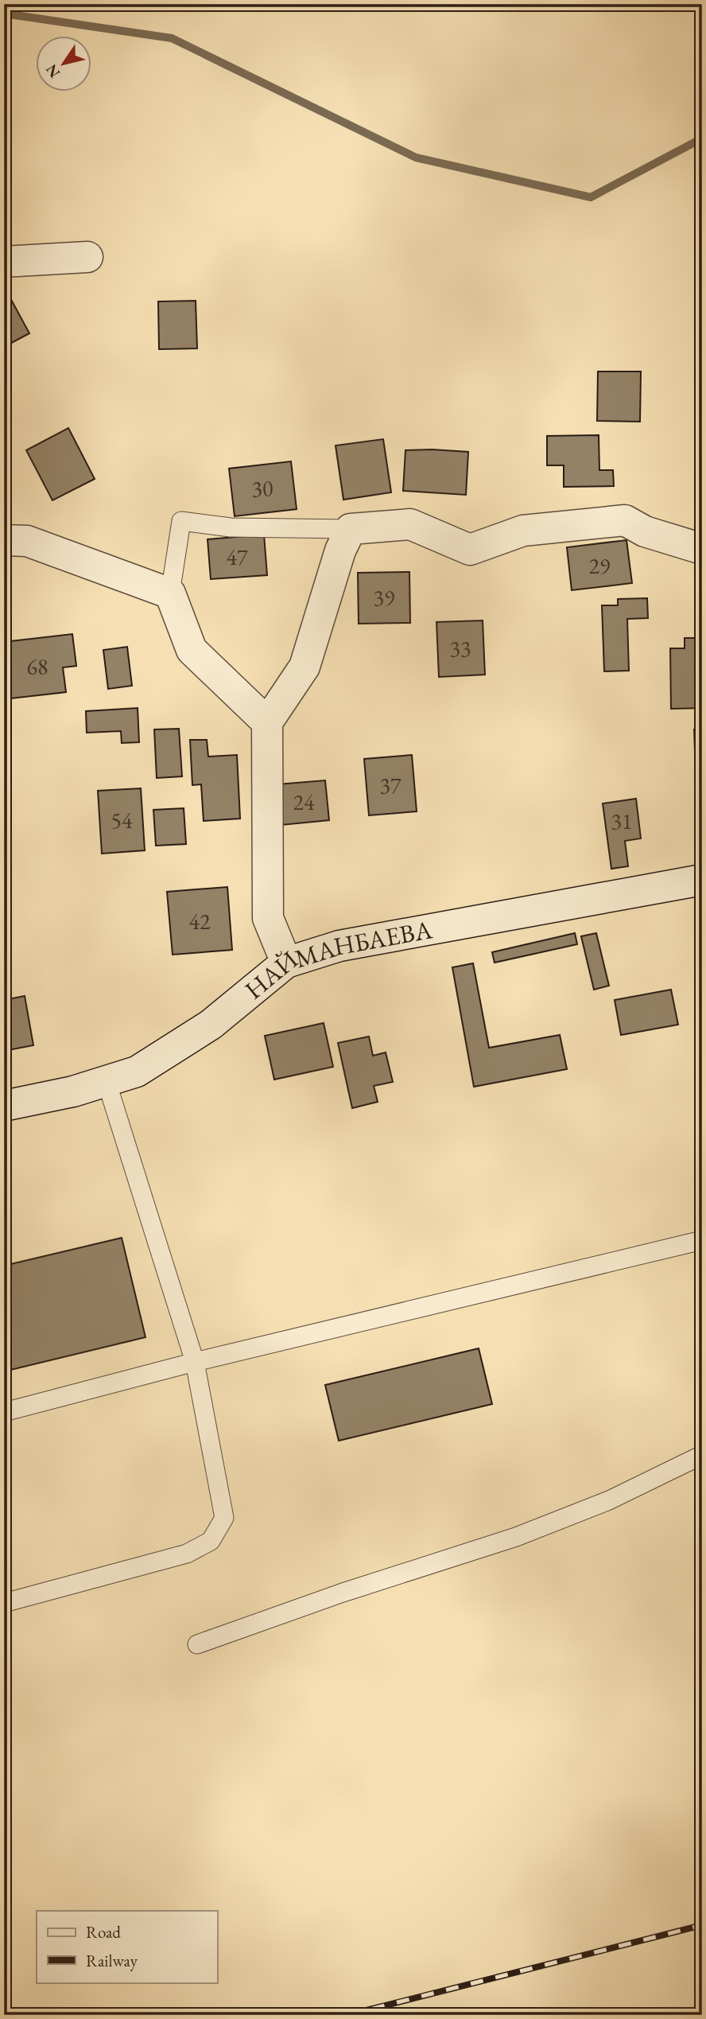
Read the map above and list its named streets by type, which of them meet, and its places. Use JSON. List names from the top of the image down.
{
  "streets": {
    "street": ["НАЙМАНБАЕВА"]
  },
  "house_numbers": [
    "30",
    "47",
    "29",
    "39",
    "33",
    "68",
    "37",
    "24",
    "54",
    "31",
    "42"
  ],
  "legend": ["Road", "Railway"],
  "north": "bottom left"
}
